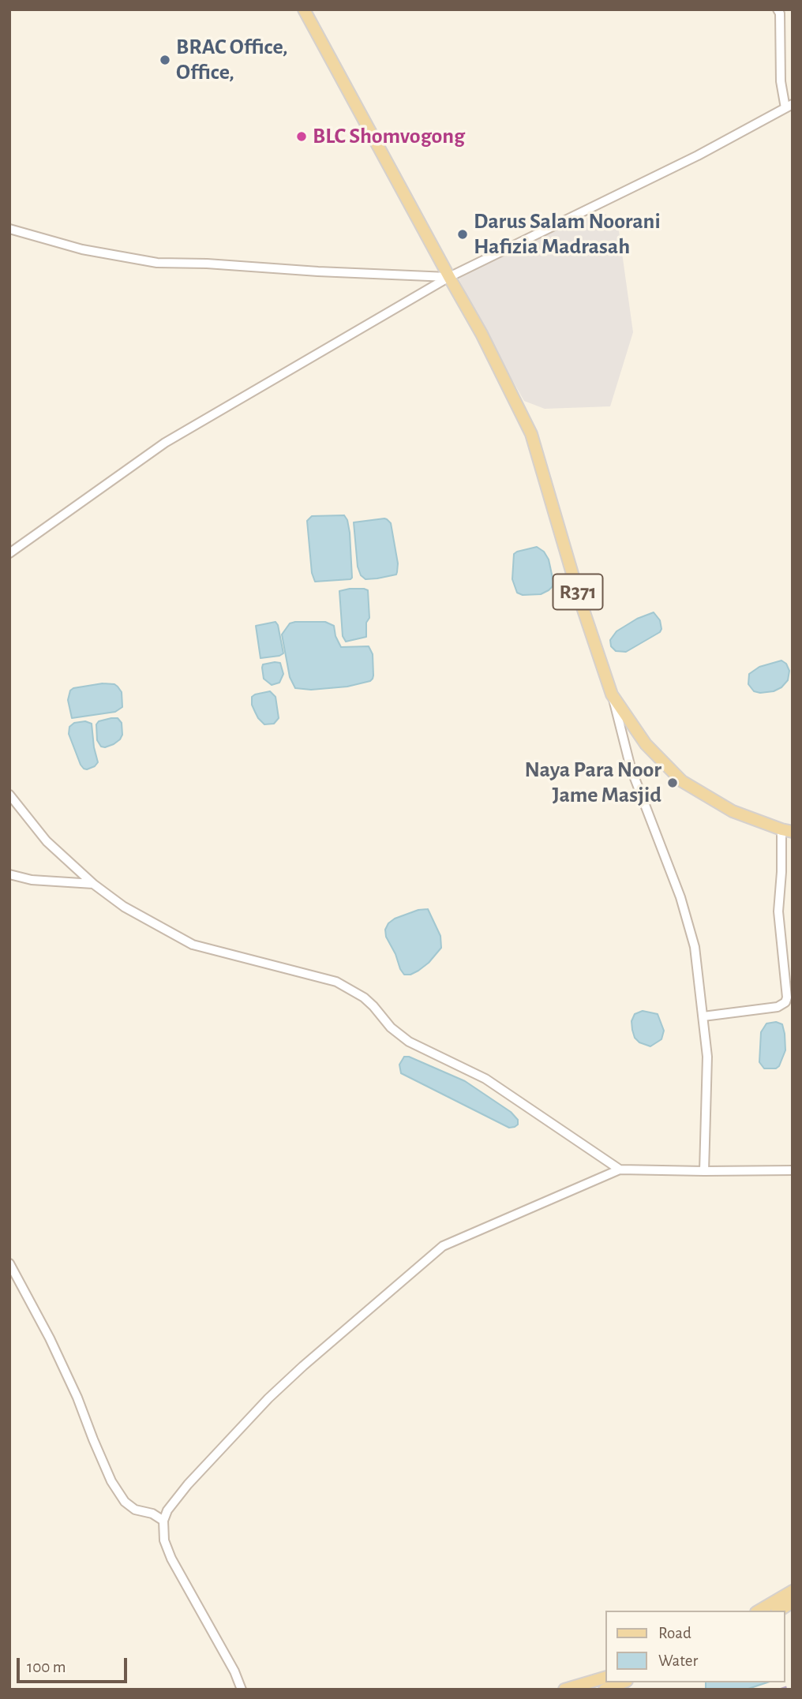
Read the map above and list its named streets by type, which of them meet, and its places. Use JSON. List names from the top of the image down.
{
  "streets": {
    "main road": ["R371"]
  },
  "places": [
    "BRAC Office, Office,",
    "BLC Shomvogong",
    "Darus Salam Noorani Hafizia Madrasah",
    "Naya Para Noor Jame Masjid"
  ],
  "legend": ["Road", "Water"],
  "scale_bar": "100 m"
}
